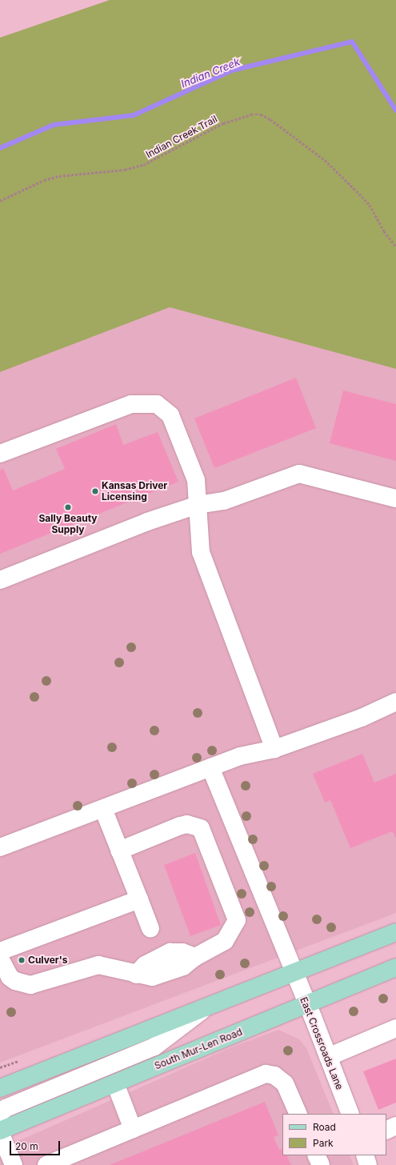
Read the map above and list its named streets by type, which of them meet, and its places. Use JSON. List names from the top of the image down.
{
  "streets": {
    "main road": ["South Mur-Len Road"],
    "street": ["East Crossroads Lane"],
    "path": ["Indian Creek Trail"]
  },
  "crossings": [
    ["East Crossroads Lane", "South Mur-Len Road"]
  ],
  "water": ["Indian Creek"],
  "places": ["Kansas Driver Licensing", "Sally Beauty Supply", "Culver's"],
  "legend": ["Road", "Park"],
  "scale_bar": "20 m"
}
